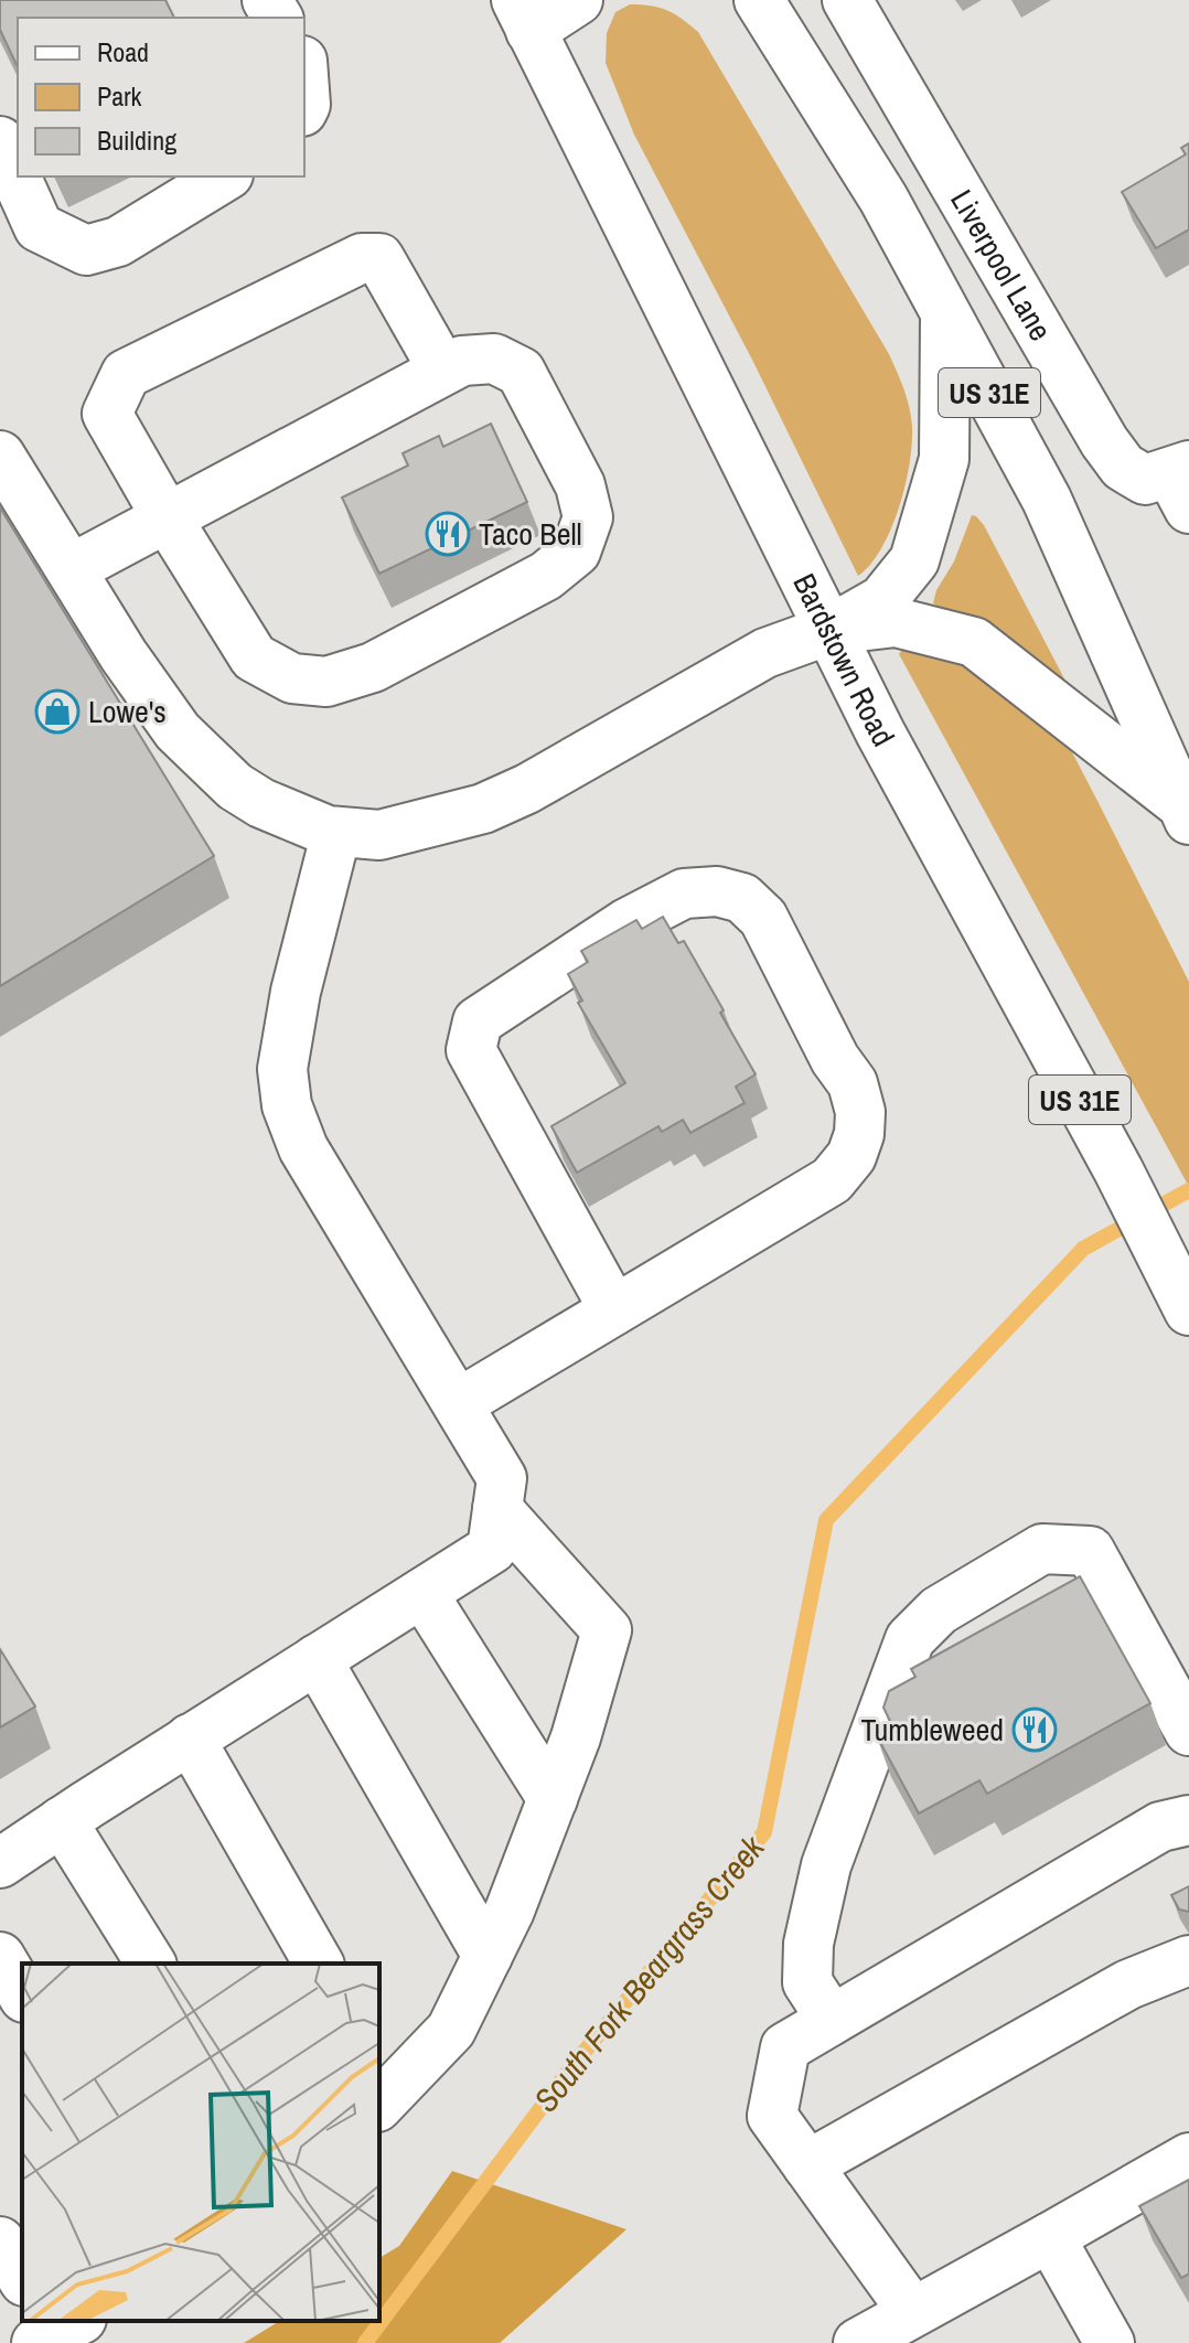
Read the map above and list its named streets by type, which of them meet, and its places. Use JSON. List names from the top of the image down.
{
  "streets": {
    "main road": ["Liverpool Lane", "US 31E", "Bardstown Road"]
  },
  "water": ["South Fork Beargrass Creek"],
  "places": {
    "restaurant": ["Taco Bell", "Tumbleweed"],
    "shop": ["Lowe's"]
  },
  "legend": ["Road", "Park", "Building"]
}
